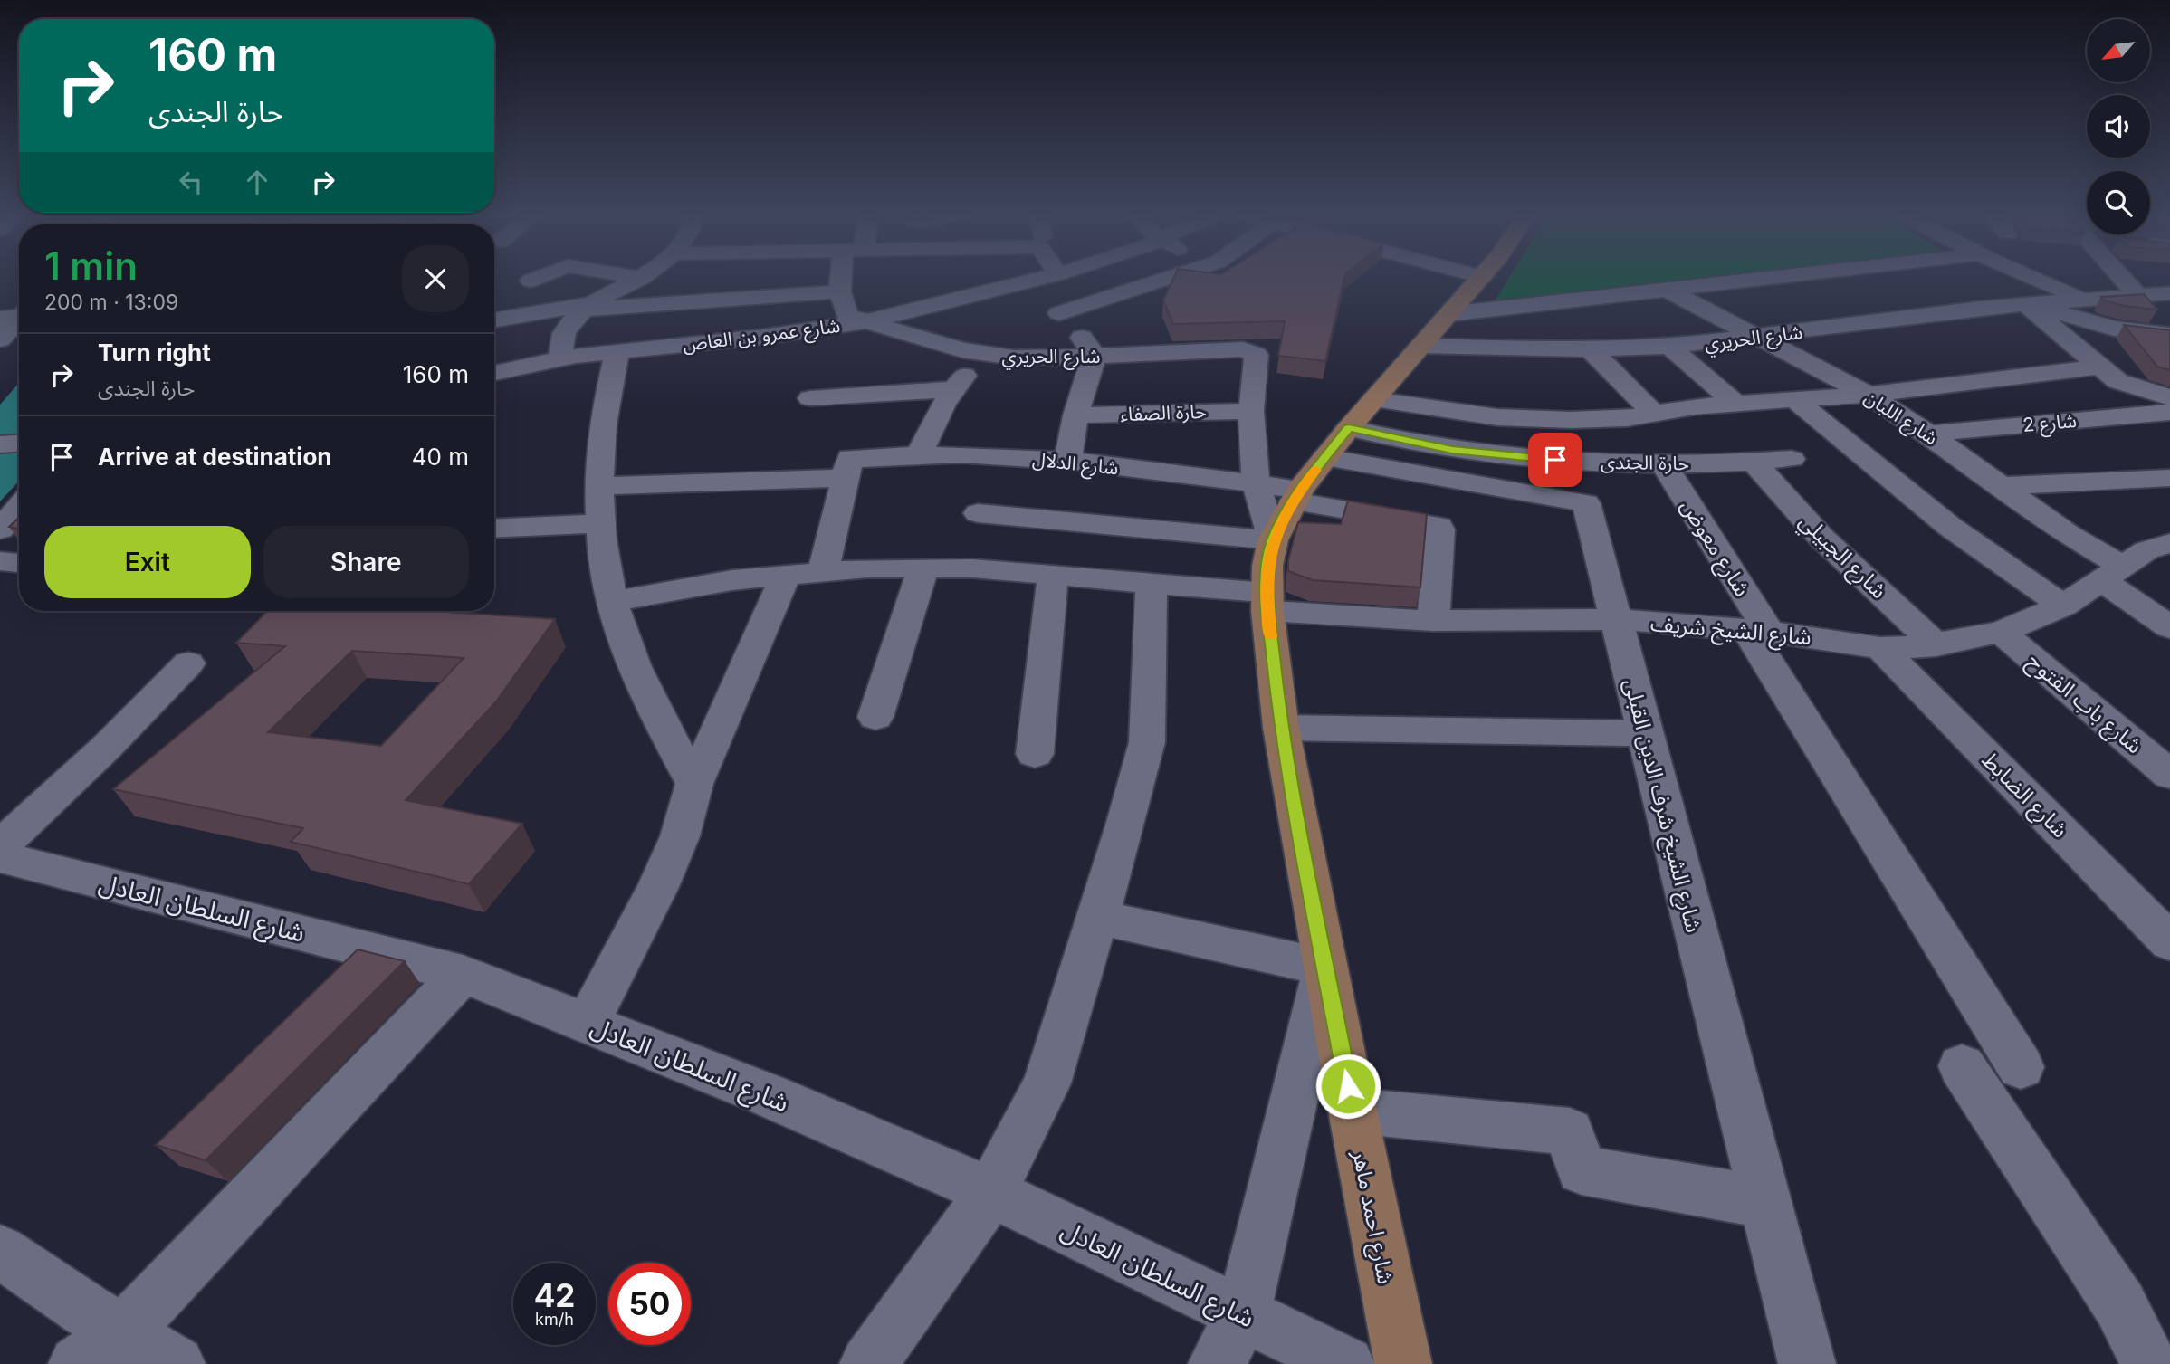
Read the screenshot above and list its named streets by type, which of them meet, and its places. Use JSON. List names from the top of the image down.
{
  "streets": {
    "main road": ["شارع احمد ماهر"],
    "street": [
      "شارع عمرو بن العاص",
      "شارع الحريري",
      "حارة الصفاء",
      "شارع اللبان",
      "شارع 2",
      "حارة الجندى",
      "شارع الدلال",
      "شارع معوض",
      "شارع الجبيلي",
      "شارع الشيخ شريف",
      "شارع باب الفتوح",
      "شارع الضابط",
      "شارع الشيخ شرف الدين القبلى",
      "شارع السلطان العادل"
    ]
  },
  "crossings": [
    ["شارع عمرو بن العاص", "شارع الحريري"],
    ["شارع الحريري", "حارة الصفاء"],
    ["شارع الحريري", "شارع اللبان"],
    ["شارع الحريري", "شارع احمد ماهر"],
    ["شارع اللبان", "شارع 2"],
    ["شارع اللبان", "شارع الشيخ شريف"],
    ["حارة الجندى", "شارع معوض"],
    ["حارة الجندى", "شارع الجبيلي"],
    ["حارة الجندى", "شارع الشيخ شرف الدين القبلى"],
    ["حارة الجندى", "شارع احمد ماهر"],
    ["شارع الدلال", "شارع الشيخ شريف"],
    ["شارع الدلال", "شارع احمد ماهر"],
    ["شارع معوض", "شارع الشيخ شريف"],
    ["شارع الجبيلي", "شارع الشيخ شريف"],
    ["شارع الشيخ شريف", "شارع باب الفتوح"],
    ["شارع الشيخ شريف", "شارع الضابط"],
    ["شارع الشيخ شريف", "شارع الشيخ شرف الدين القبلى"],
    ["شارع الشيخ شريف", "شارع احمد ماهر"],
    ["شارع الشيخ شرف الدين القبلى", "شارع احمد ماهر"]
  ],
  "north": "bottom left",
  "page": {
    "turn": ["160 m", "حارة الجندى"],
    "heading": ["1 min", "200 m · 13:09"],
    "list": [
      {
        "name": "Turn right",
        "note": "حارة الجندى",
        "value": "160 m"
      },
      {
        "name": "Arrive at destination",
        "value": "40 m"
      }
    ],
    "buttons": ["Exit", "Share"],
    "speed": "42 km/h",
    "limit": "50"
  }
}
